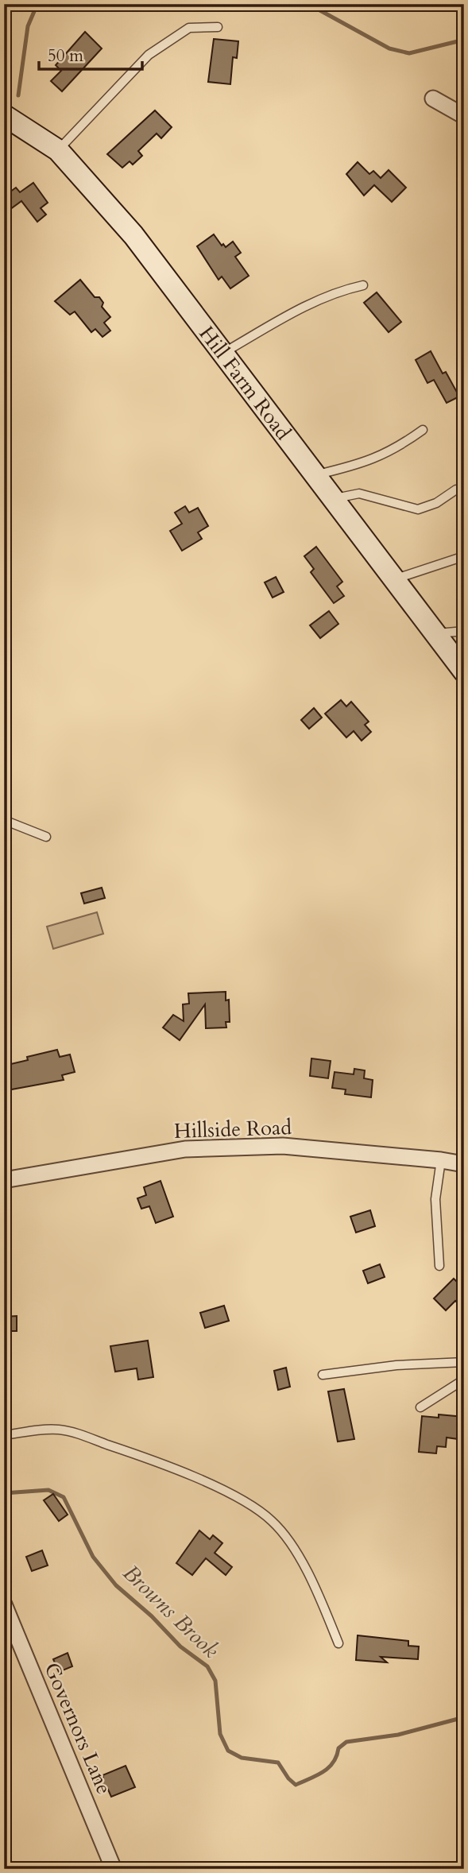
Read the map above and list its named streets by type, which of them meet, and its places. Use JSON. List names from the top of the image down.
{
  "streets": {
    "main road": ["Hill Farm Road"],
    "street": ["Hillside Road", "Governors Lane"]
  },
  "water": ["Browns Brook"],
  "scale_bar": "50 m"
}
